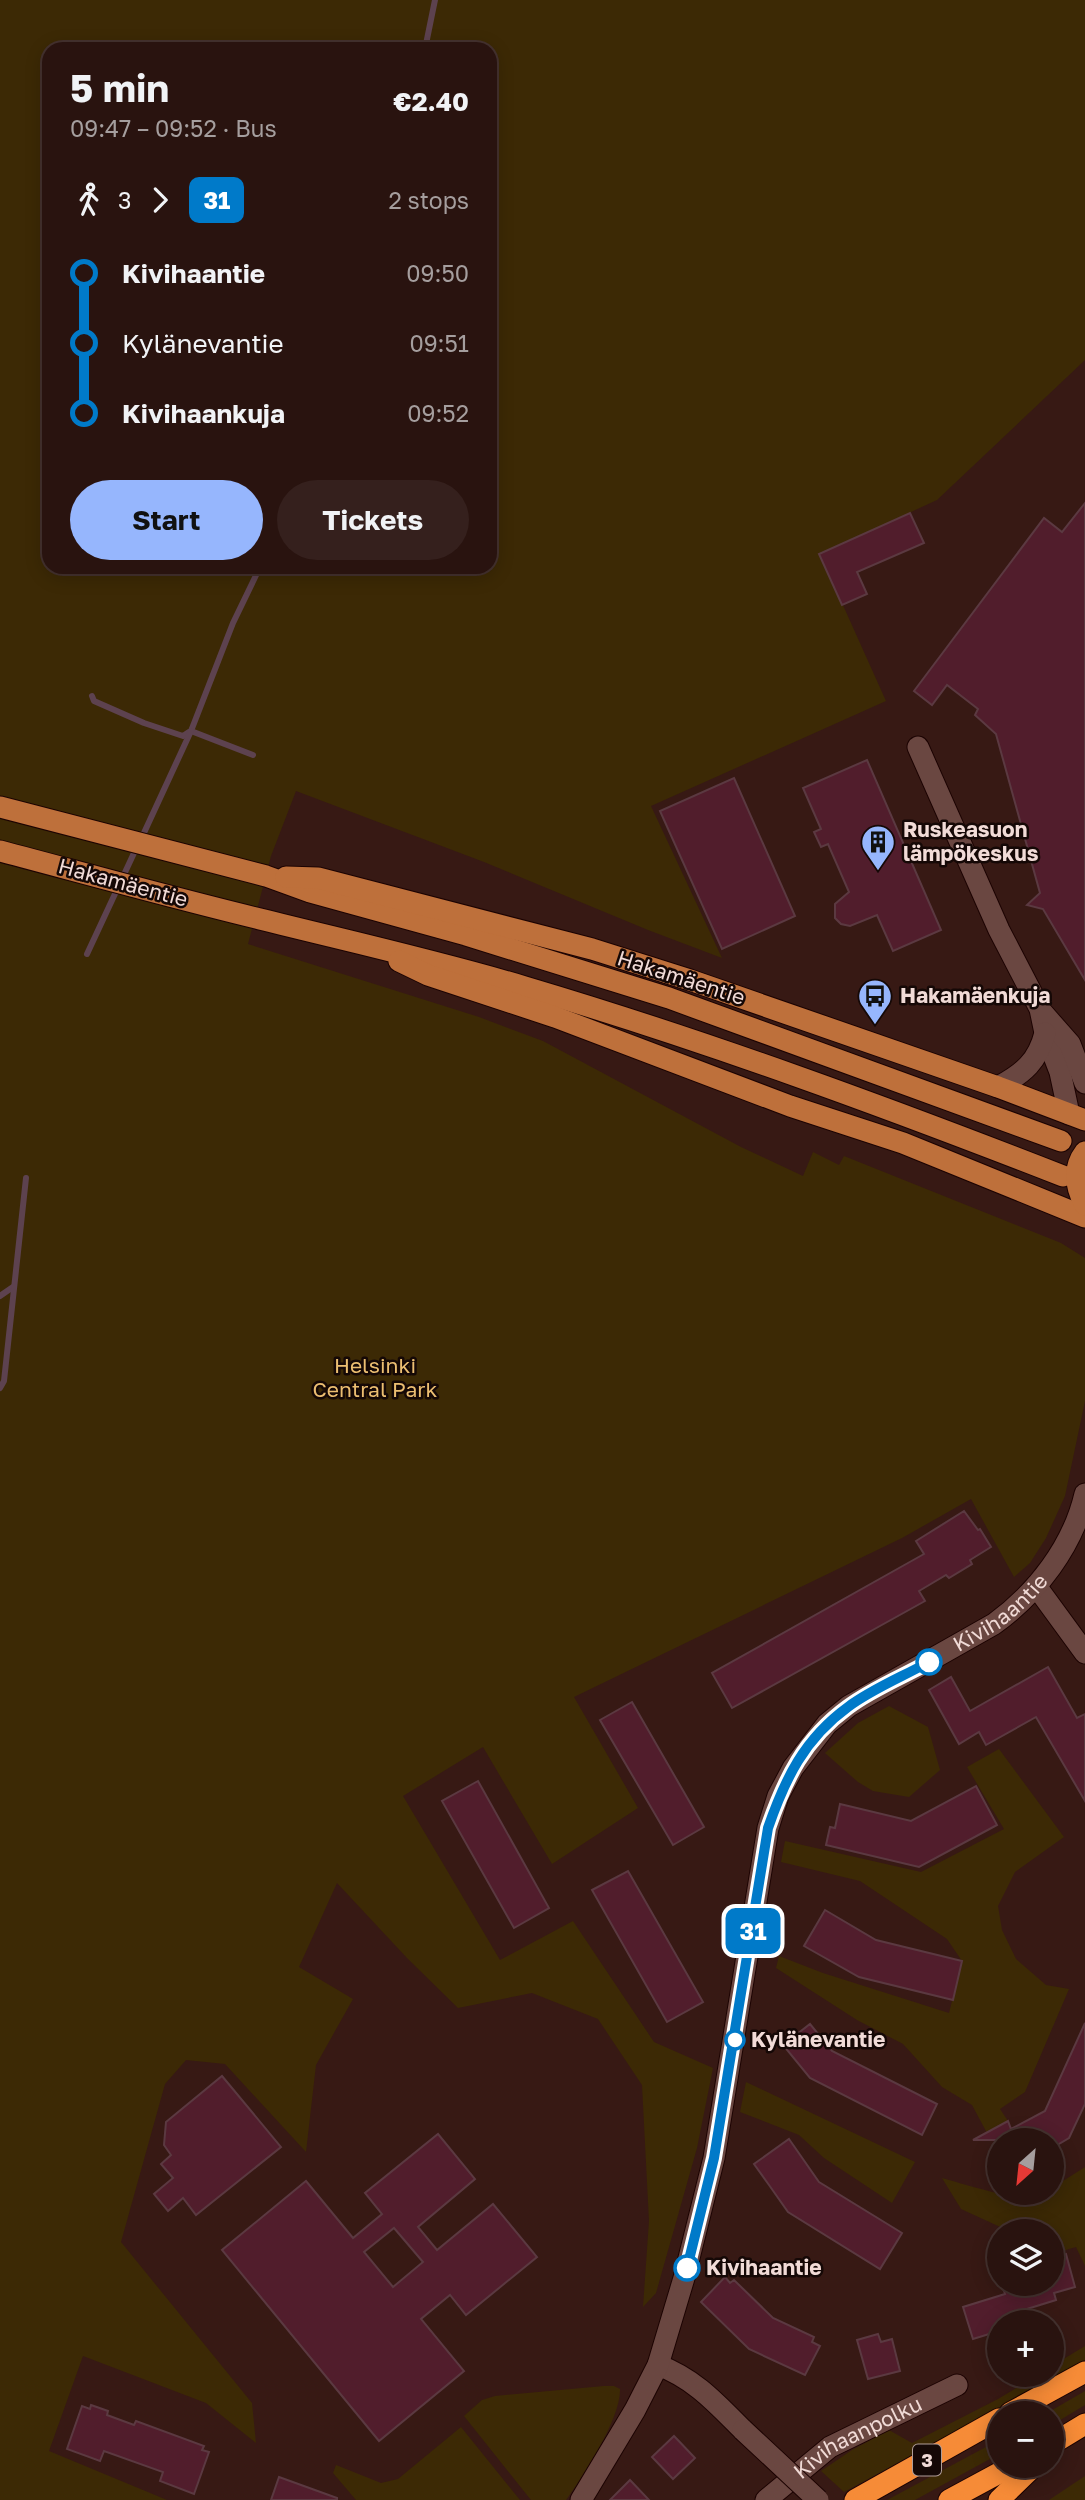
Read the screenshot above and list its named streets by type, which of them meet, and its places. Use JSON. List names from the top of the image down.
{
  "streets": {
    "highway": ["3"],
    "main road": ["Hakamäentie"],
    "street": ["Kivihaantie", "Kivihaanpolku"]
  },
  "parks": ["Helsinki Central Park"],
  "places": {
    "building": ["Ruskeasuon lämpökeskus"],
    "bus stop": ["Hakamäenkuja"],
    "other": ["Kylänevantie", "Kivihaantie"]
  },
  "lines": ["bus line 31"],
  "north": "bottom left",
  "page": {
    "on_map": "31",
    "heading": ["5 min", "09:47 – 09:52 · Bus", "€2.40"],
    "legs": ["3", "31", "2 stops"],
    "list": [
      {
        "name": "Kivihaantie",
        "value": "09:50"
      },
      {
        "name": "Kylänevantie",
        "value": "09:51"
      },
      {
        "name": "Kivihaankuja",
        "value": "09:52"
      }
    ],
    "buttons": ["Start", "Tickets"],
    "map_buttons": ["+", "−"]
  }
}
